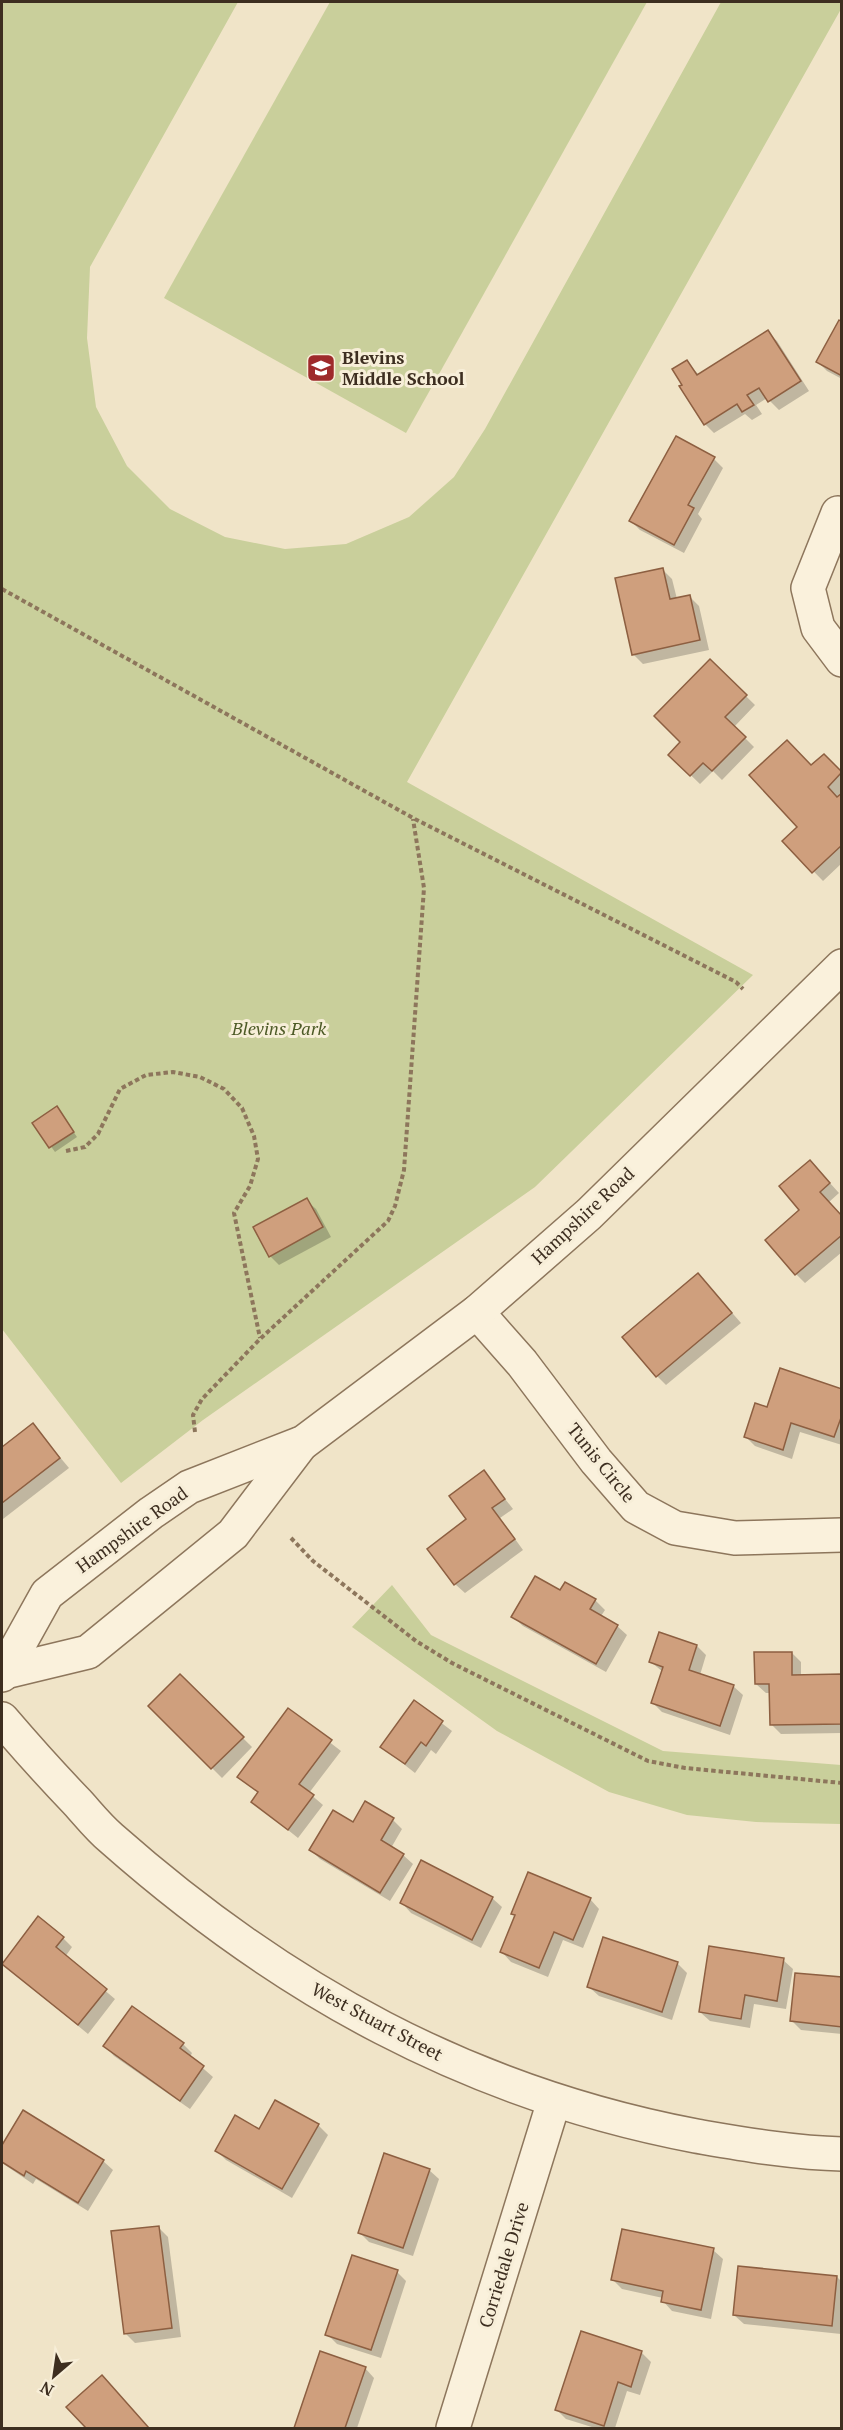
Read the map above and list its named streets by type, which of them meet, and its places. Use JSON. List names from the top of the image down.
{
  "streets": {
    "street": [
      "Hampshire Road",
      "Tunis Circle",
      "West Stuart Street",
      "Corriedale Drive"
    ]
  },
  "crossings": [
    ["Hampshire Road", "Tunis Circle"],
    ["West Stuart Street", "Corriedale Drive"]
  ],
  "parks": ["Blevins Park"],
  "places": {
    "school or university": ["Blevins Middle School"]
  },
  "north": "bottom left"
}
